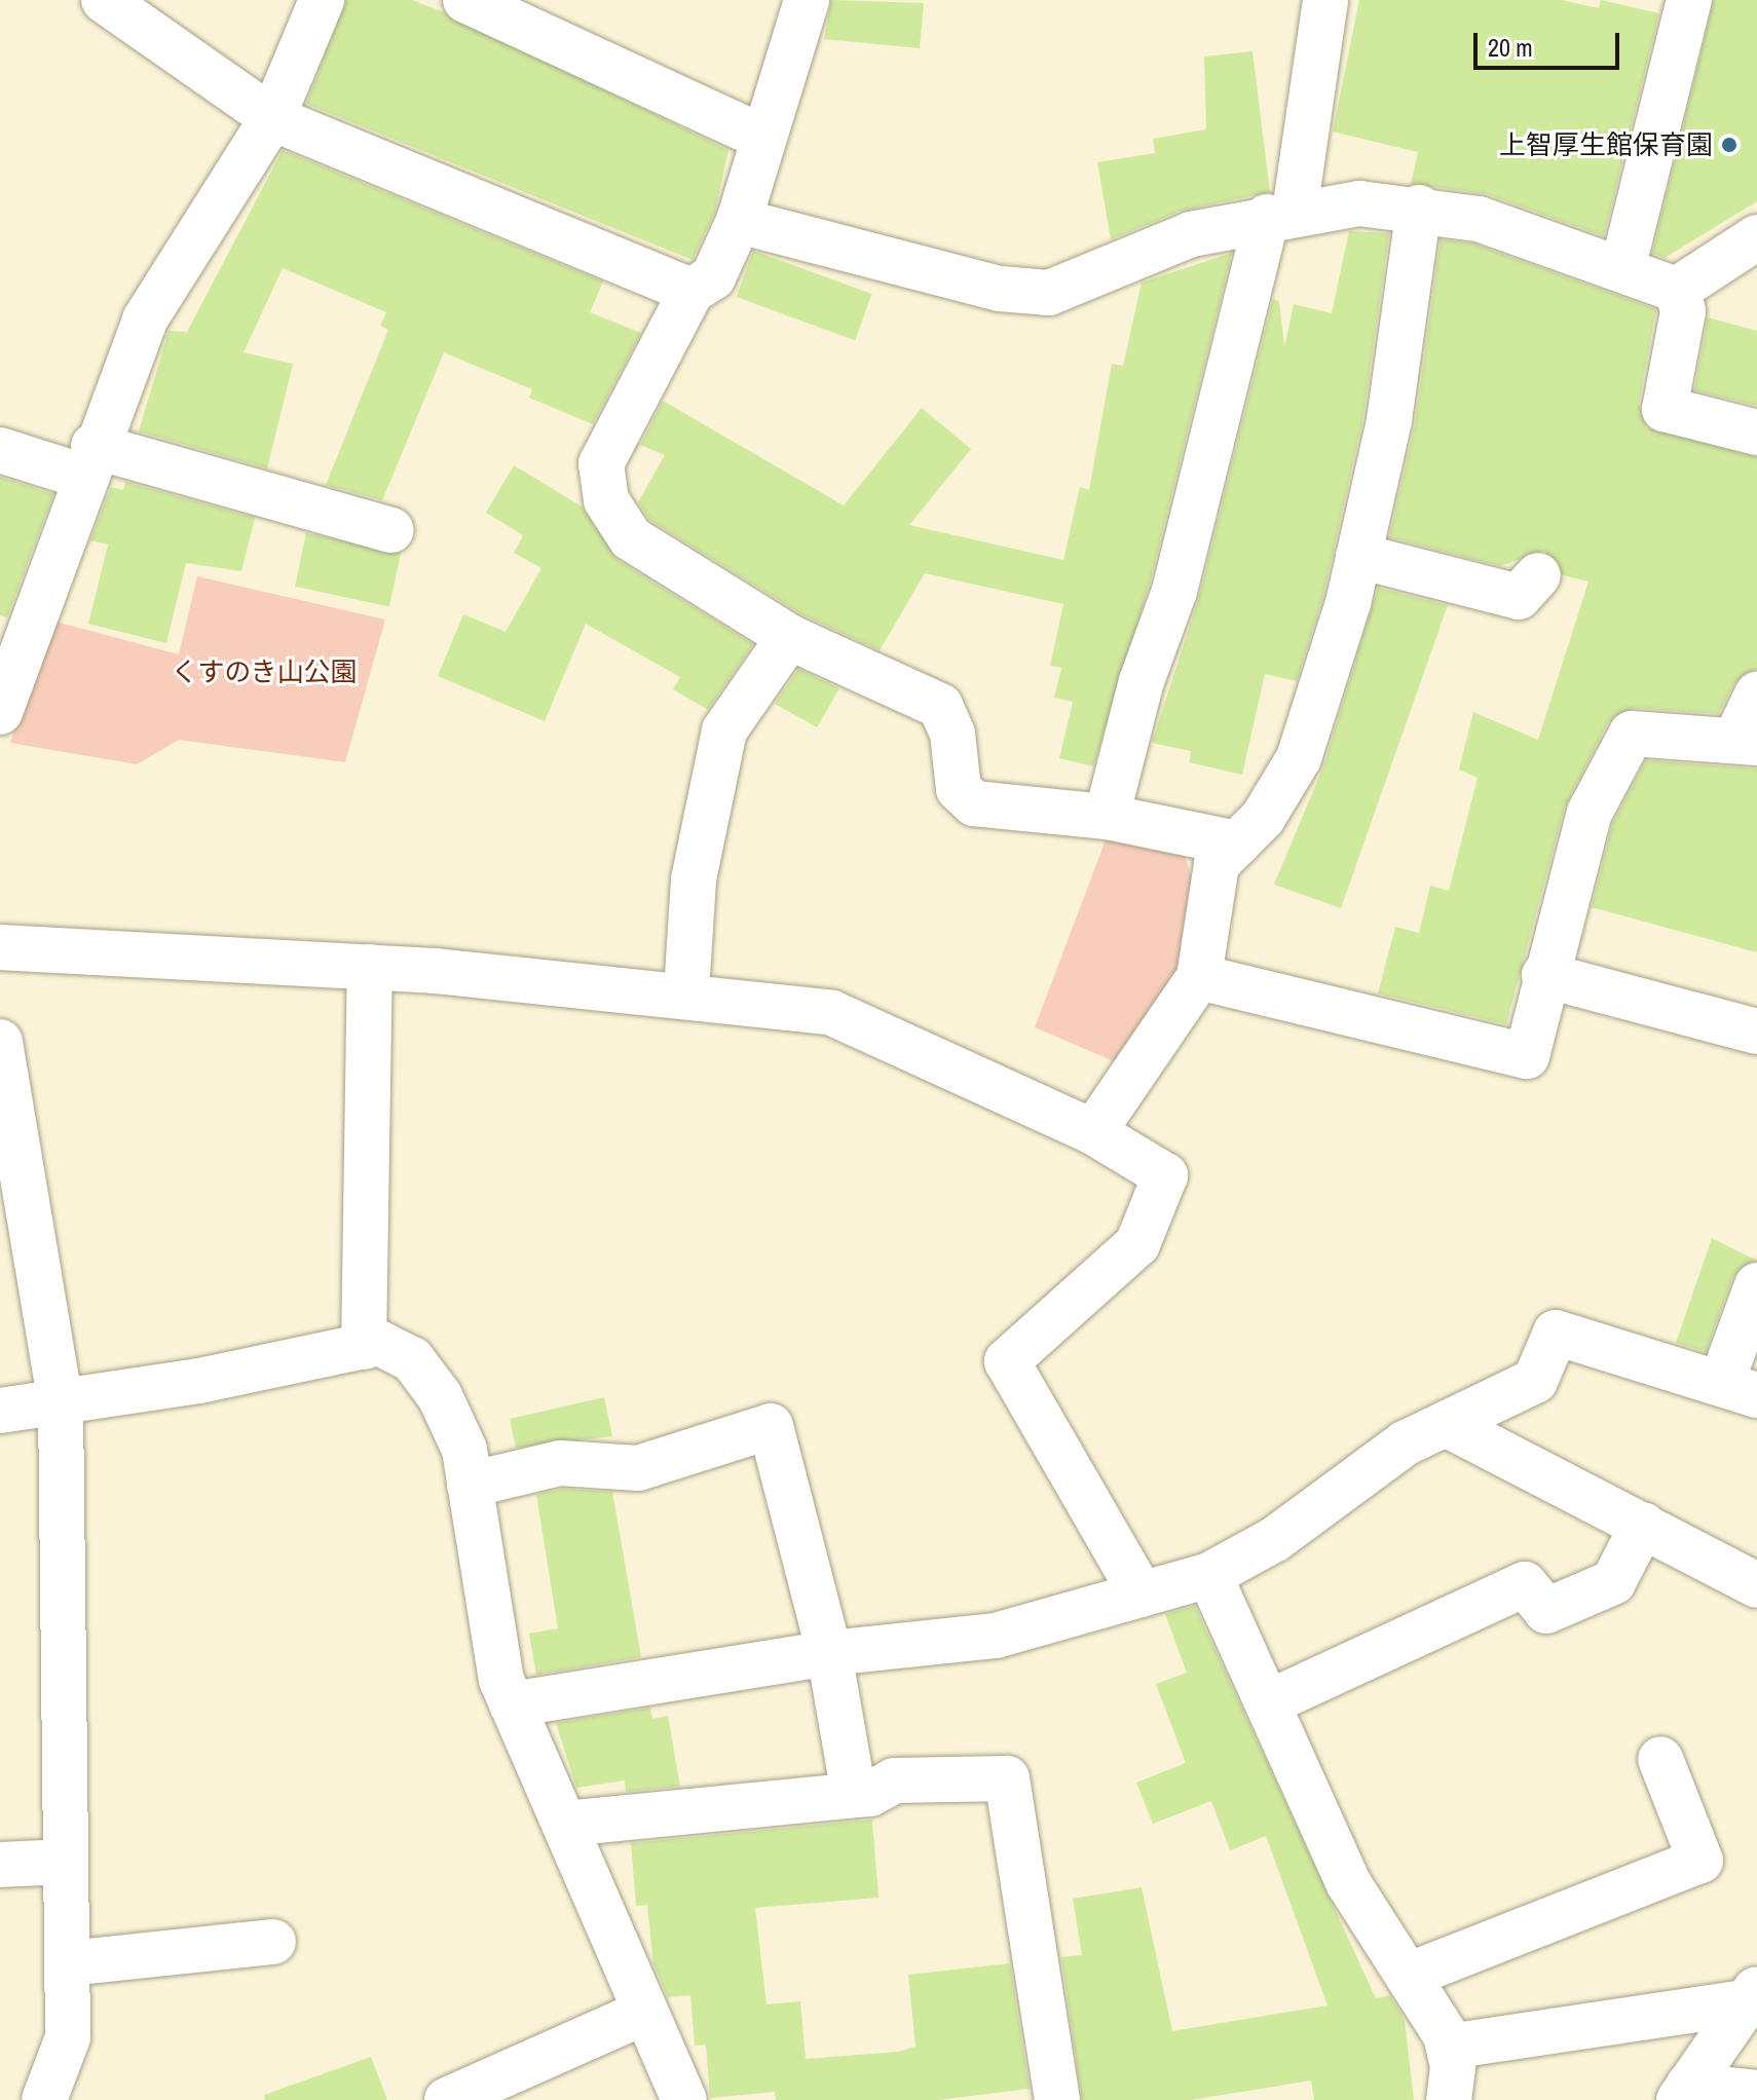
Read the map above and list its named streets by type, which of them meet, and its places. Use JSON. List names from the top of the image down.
{
  "parks": ["くすのき山公園"],
  "places": ["上智厚生館保育園"],
  "scale_bar": "20 m"
}
